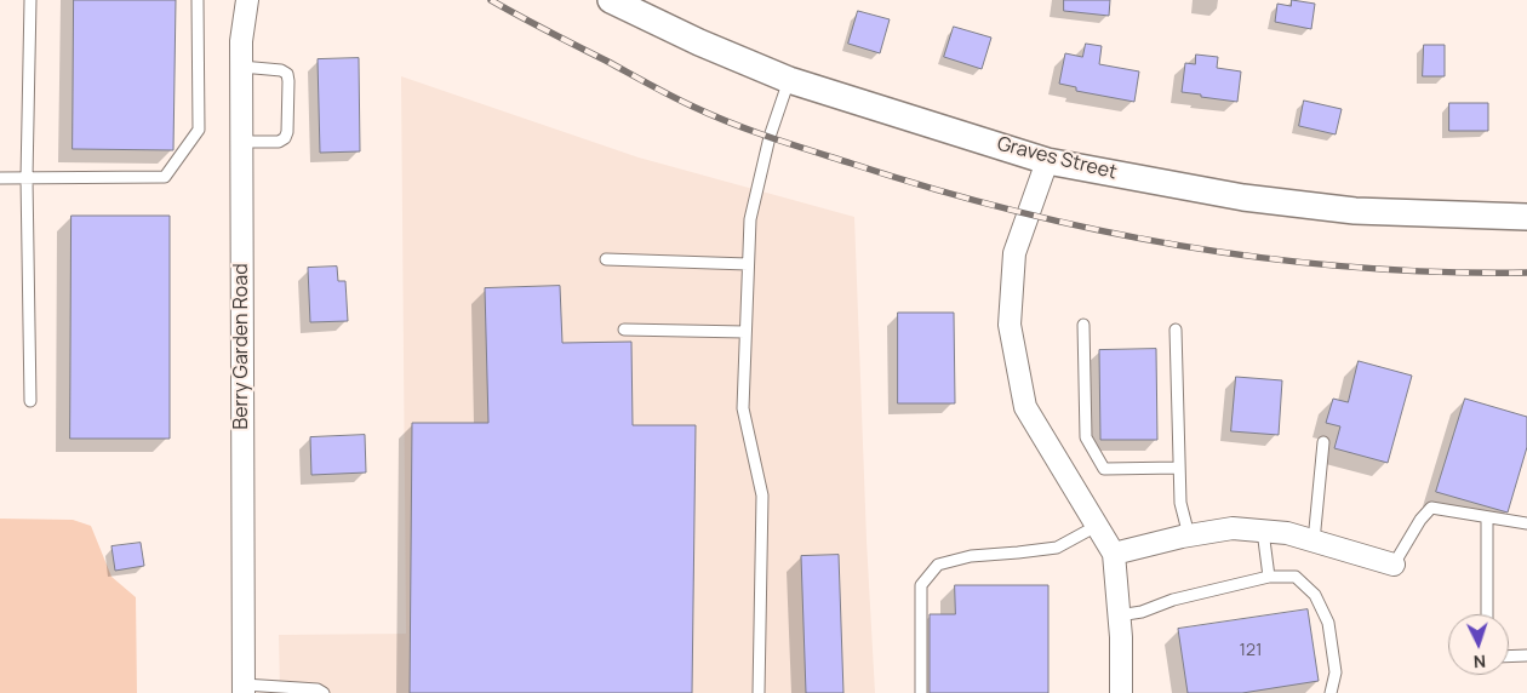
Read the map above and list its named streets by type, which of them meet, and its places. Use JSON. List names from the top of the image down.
{
  "streets": {
    "street": ["Graves Street", "Berry Garden Road"]
  },
  "house_numbers": ["121"],
  "north": "bottom"
}
